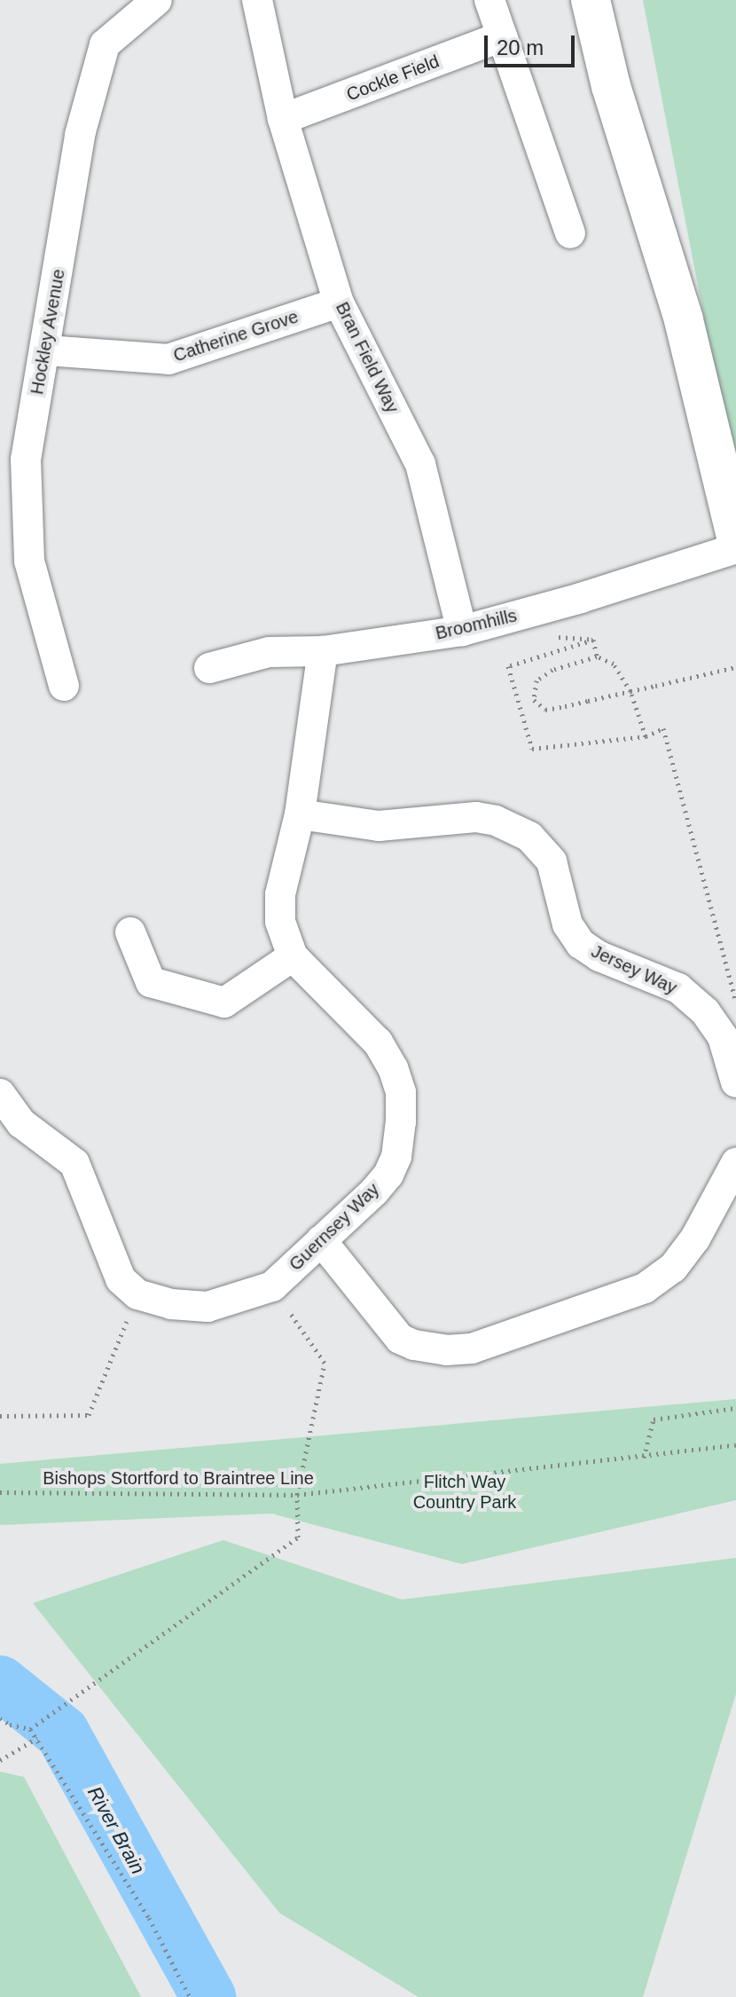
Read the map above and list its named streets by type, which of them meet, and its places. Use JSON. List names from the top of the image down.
{
  "streets": {
    "street": [
      "Cockle Field",
      "Hockley Avenue",
      "Catherine Grove",
      "Bran Field Way",
      "Broomhills",
      "Jersey Way",
      "Guernsey Way"
    ],
    "path": ["Bishops Stortford to Braintree Line"]
  },
  "crossings": [
    ["Cockle Field", "Bran Field Way"],
    ["Hockley Avenue", "Catherine Grove"],
    ["Catherine Grove", "Bran Field Way"],
    ["Bran Field Way", "Broomhills"],
    ["Broomhills", "Guernsey Way"],
    ["Jersey Way", "Guernsey Way"]
  ],
  "water": ["River Brain"],
  "parks": ["Flitch Way Country Park"],
  "scale_bar": "20 m"
}
